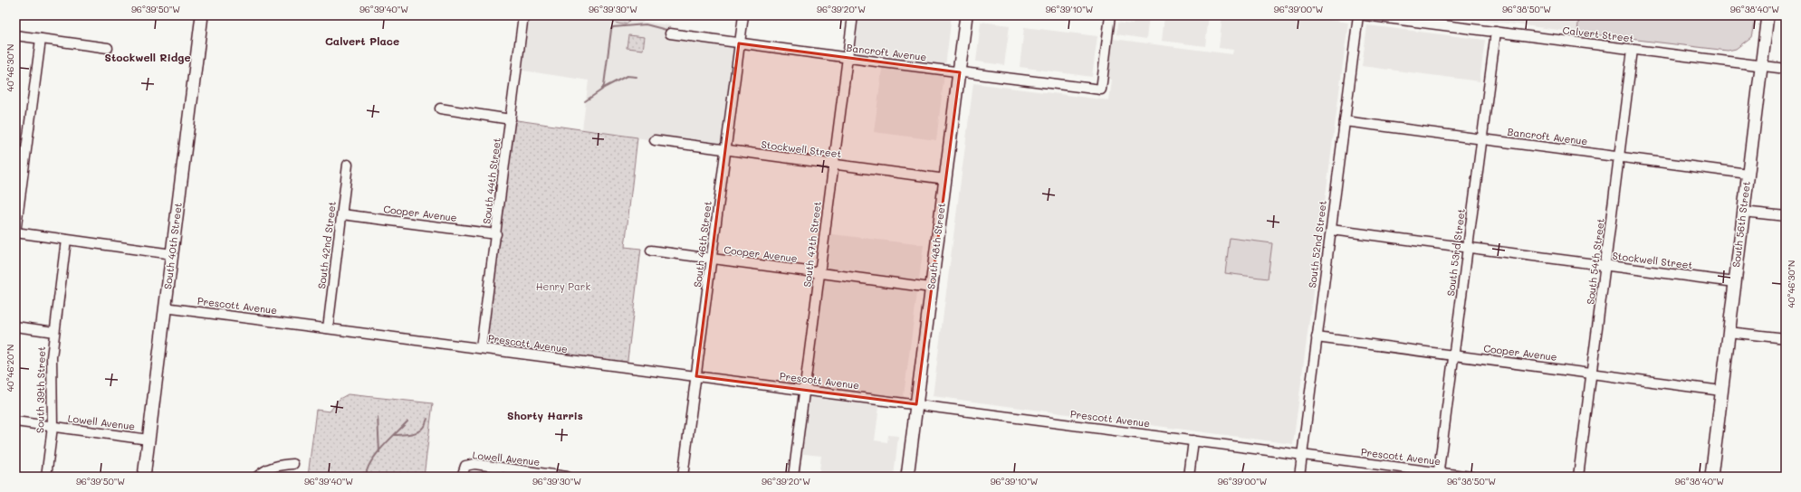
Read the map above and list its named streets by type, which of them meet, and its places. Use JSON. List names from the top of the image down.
{
  "streets": {
    "main road": ["South 56th Street", "South 40th Street", "South 48th Street"],
    "street": [
      "Calvert Street",
      "Bancroft Avenue",
      "Stockwell Street",
      "South 44th Street",
      "Cooper Avenue",
      "South 46th Street",
      "South 47th Street",
      "South 52nd Street",
      "South 42nd Street",
      "South 53rd Street",
      "South 54th Street",
      "Prescott Avenue",
      "South 39th Street",
      "Lowell Avenue"
    ]
  },
  "crossings": [
    ["Calvert Street", "South 56th Street"],
    ["Calvert Street", "South 53rd Street"],
    ["Calvert Street", "South 54th Street"],
    ["Bancroft Avenue", "South 56th Street"],
    ["Bancroft Avenue", "South 46th Street"],
    ["Bancroft Avenue", "South 47th Street"],
    ["Bancroft Avenue", "South 52nd Street"],
    ["Bancroft Avenue", "South 48th Street"],
    ["Bancroft Avenue", "South 53rd Street"],
    ["Bancroft Avenue", "South 54th Street"],
    ["Stockwell Street", "South 56th Street"],
    ["Stockwell Street", "South 46th Street"],
    ["Stockwell Street", "South 47th Street"],
    ["Stockwell Street", "South 52nd Street"],
    ["Stockwell Street", "South 48th Street"],
    ["Stockwell Street", "South 53rd Street"],
    ["Stockwell Street", "South 54th Street"],
    ["South 44th Street", "Cooper Avenue"],
    ["South 44th Street", "Prescott Avenue"],
    ["Cooper Avenue", "South 56th Street"],
    ["Cooper Avenue", "South 46th Street"],
    ["Cooper Avenue", "South 47th Street"],
    ["Cooper Avenue", "South 52nd Street"],
    ["Cooper Avenue", "South 42nd Street"],
    ["Cooper Avenue", "South 48th Street"],
    ["Cooper Avenue", "South 53rd Street"],
    ["Cooper Avenue", "South 54th Street"],
    ["South 46th Street", "Prescott Avenue"],
    ["South 47th Street", "Prescott Avenue"],
    ["South 52nd Street", "Prescott Avenue"],
    ["South 42nd Street", "Prescott Avenue"],
    ["South 40th Street", "Prescott Avenue"],
    ["South 40th Street", "Lowell Avenue"],
    ["South 48th Street", "Prescott Avenue"],
    ["South 53rd Street", "Prescott Avenue"],
    ["South 39th Street", "Lowell Avenue"]
  ],
  "districts": ["Calvert Place", "Stockwell Ridge", "Shorty Harris"],
  "parks": ["Henry Park"],
  "coordinates": [
    "96°39'50\"W",
    "96°39'40\"W",
    "96°39'30\"W",
    "96°39'20\"W",
    "96°39'10\"W",
    "96°39'00\"W",
    "96°38'50\"W",
    "96°38'40\"W",
    "40°46'30\"N",
    "40°46'20\"N"
  ]
}
